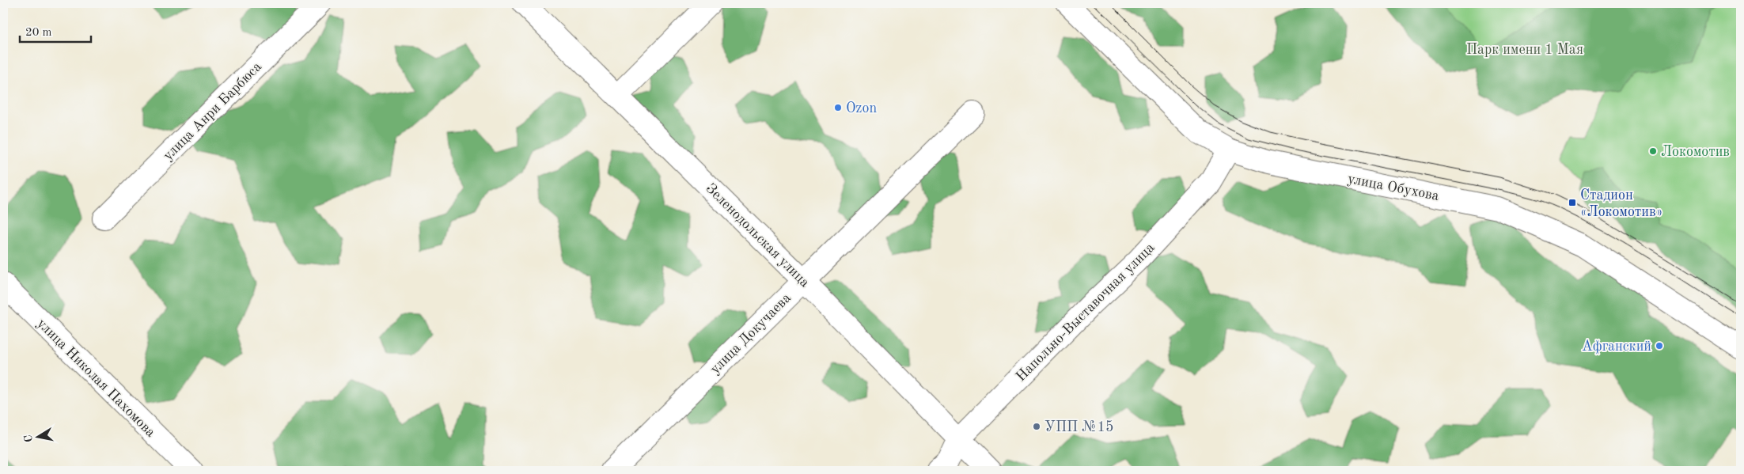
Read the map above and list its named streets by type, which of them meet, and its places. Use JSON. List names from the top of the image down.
{
  "streets": {
    "street": [
      "улица Анри Барбюса",
      "улица Обухова",
      "Зеленодольская улица",
      "Напольно-Выставочная улица",
      "улица Докучаева",
      "улица Николая Пахомова"
    ]
  },
  "crossings": [
    ["улица Обухова", "Напольно-Выставочная улица"],
    ["Зеленодольская улица", "Напольно-Выставочная улица"],
    ["Зеленодольская улица", "улица Докучаева"]
  ],
  "parks": ["Парк имени 1 Мая"],
  "places": {
    "other": [
      "Ozon",
      "Локомотив",
      "Афганский",
      "УПП №15"
    ],
    "transit": ["Стадион «Локомотив»"]
  },
  "scale_bar": "20 m",
  "north": "left"
}
